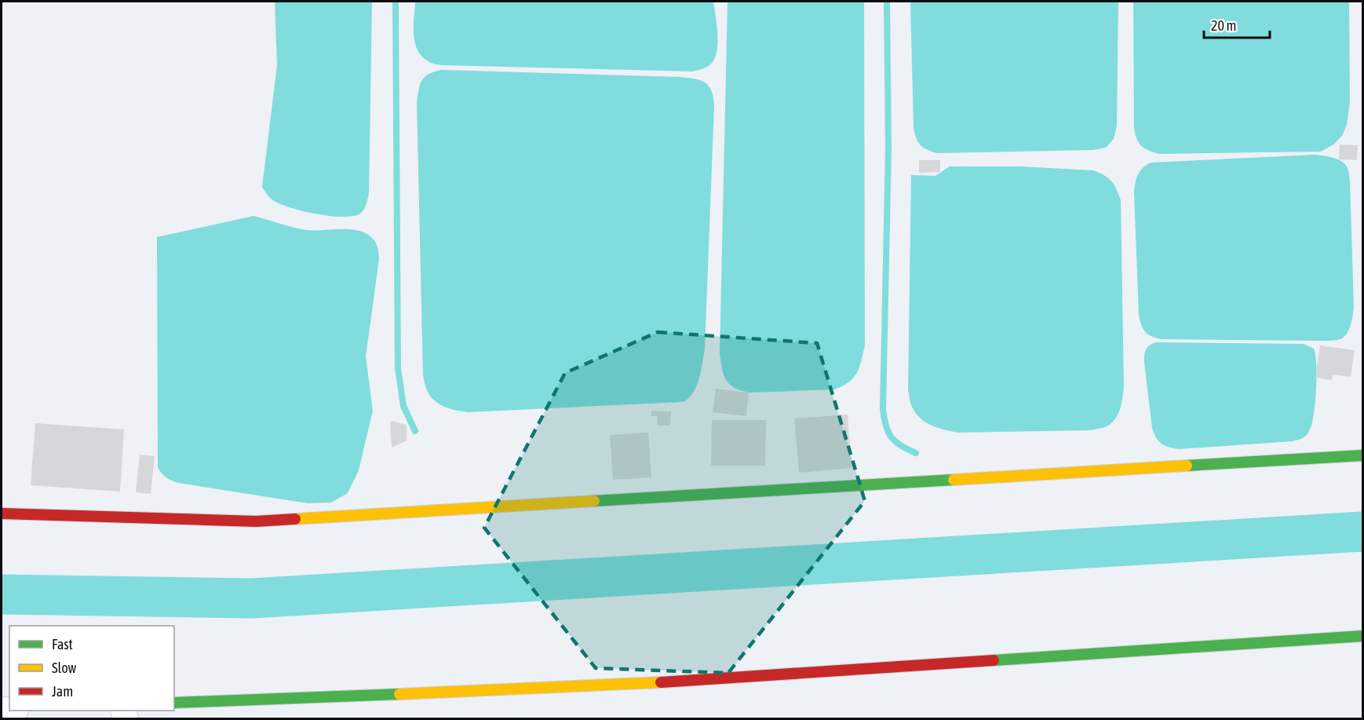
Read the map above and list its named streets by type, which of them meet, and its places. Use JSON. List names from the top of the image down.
{
  "legend": ["Fast", "Slow", "Jam"],
  "scale_bar": "20 m"
}
